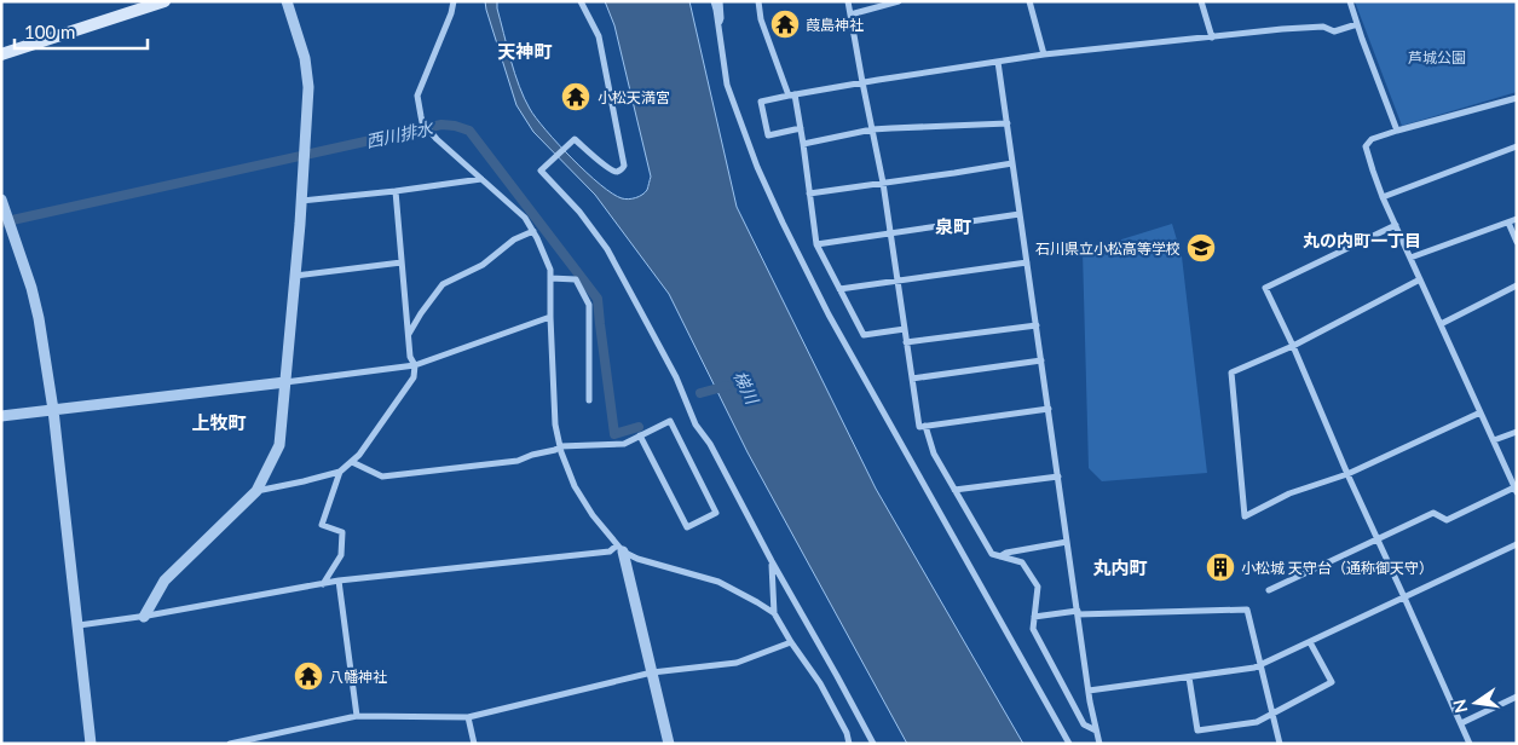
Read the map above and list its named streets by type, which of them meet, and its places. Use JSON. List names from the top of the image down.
{
  "districts": [
    "天神町",
    "泉町",
    "丸の内町一丁目",
    "上牧町",
    "丸内町"
  ],
  "water": ["西川排水", "梯川"],
  "parks": ["芦城公園"],
  "places": {
    "temple": ["葭島神社", "小松天満宮", "八幡神社"],
    "school or university": ["石川県立小松高等学校"],
    "building": ["小松城 天守台（通称御天守）"]
  },
  "scale_bar": "100 m",
  "north": "left"
}
